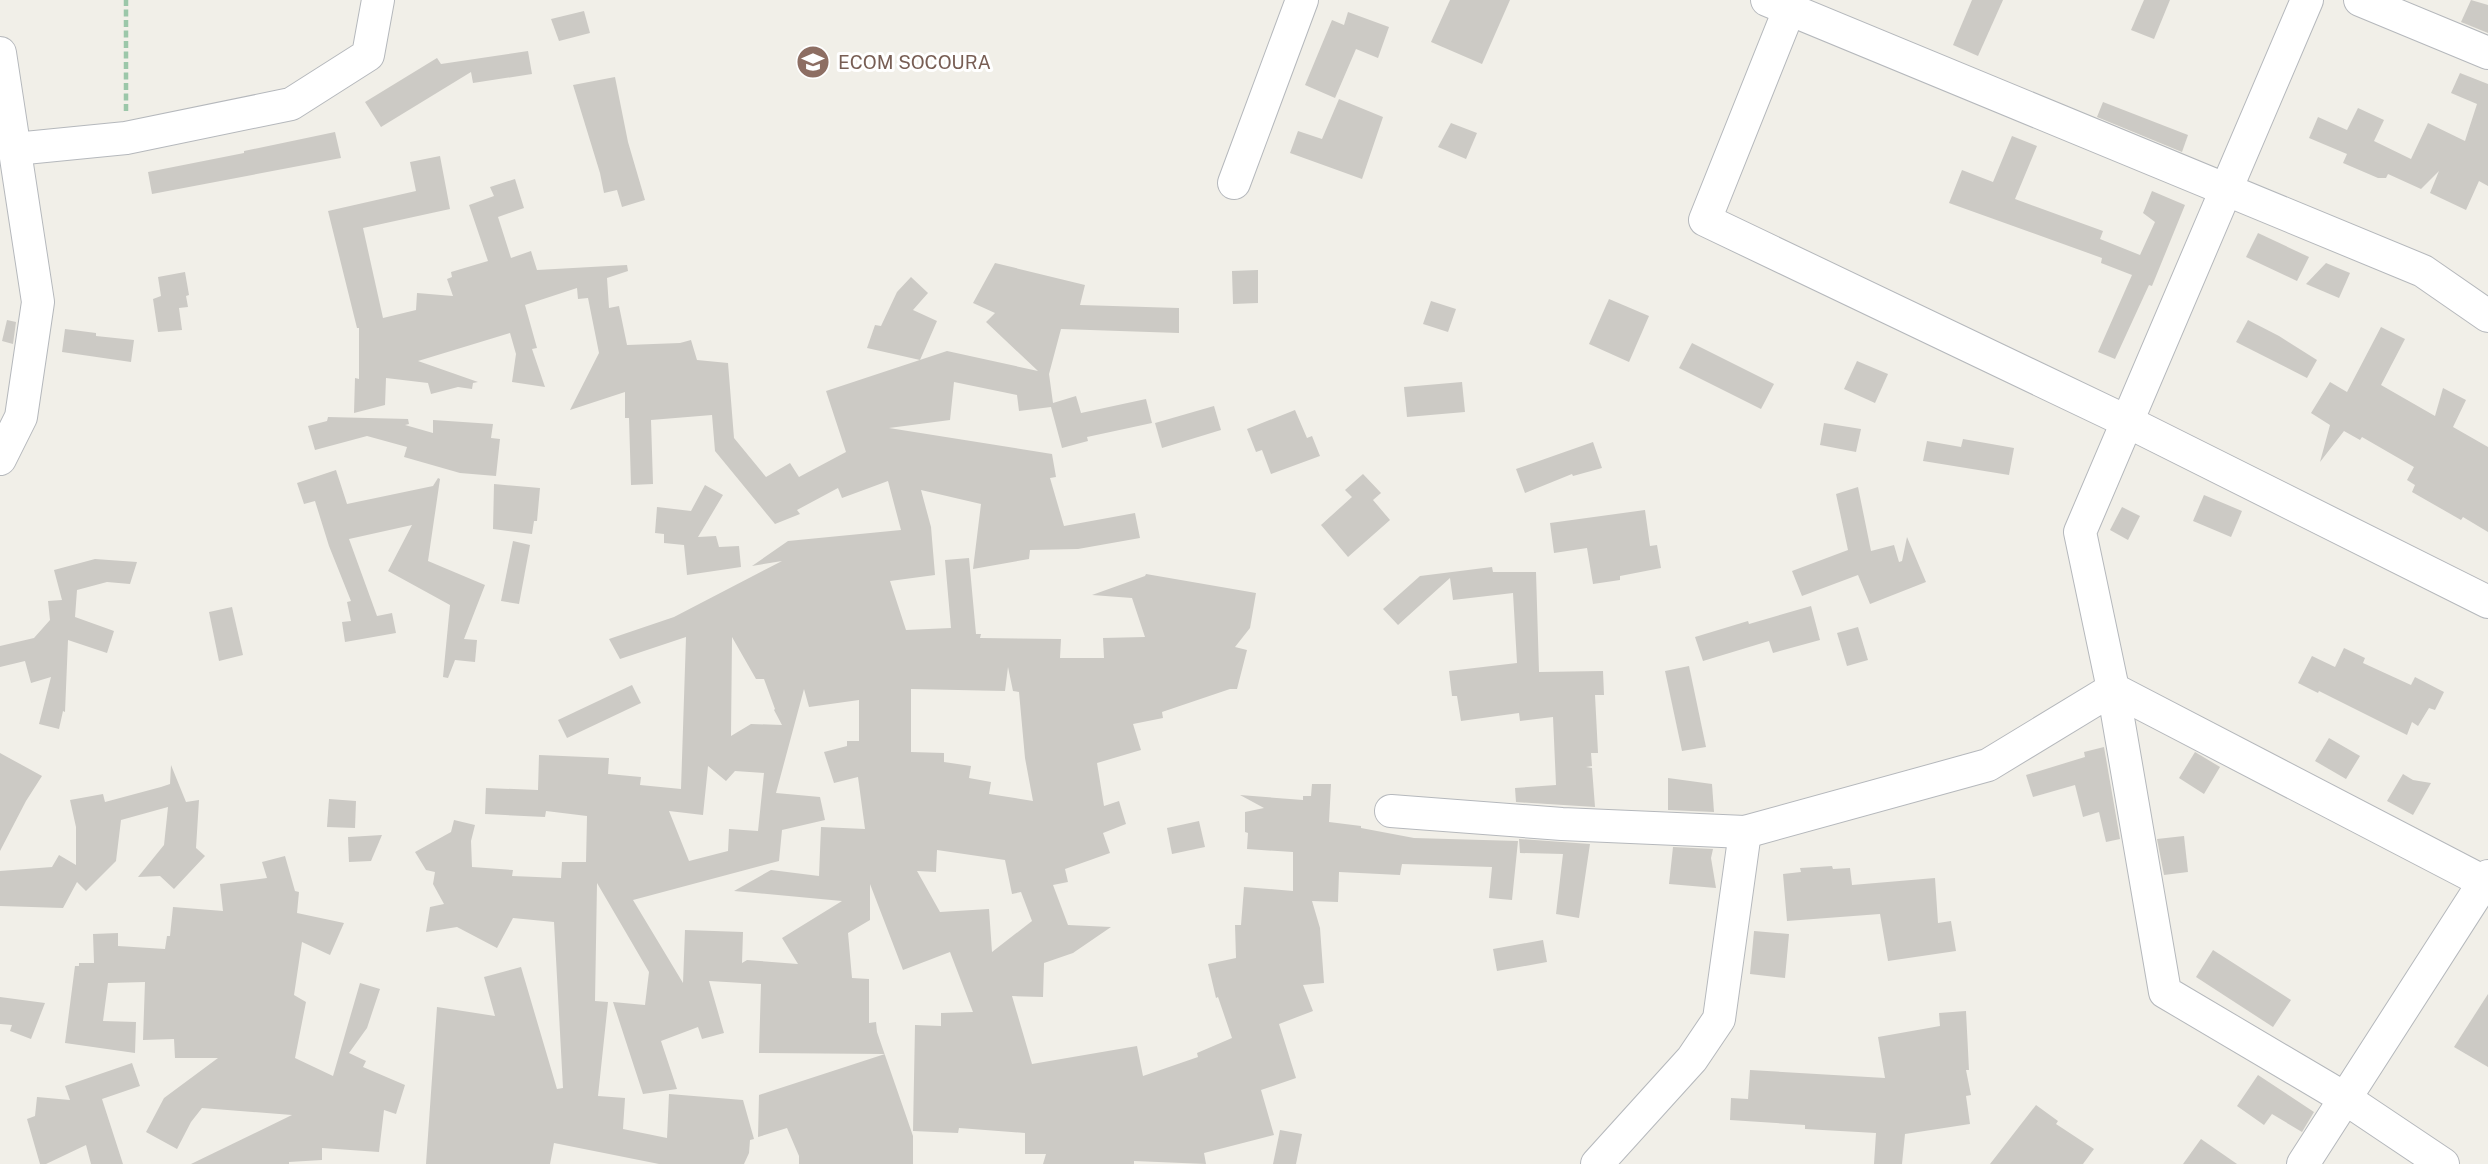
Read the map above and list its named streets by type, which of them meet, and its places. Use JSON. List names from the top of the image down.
{
  "places": {
    "school or university": ["ECOM SOCOURA"]
  }
}
